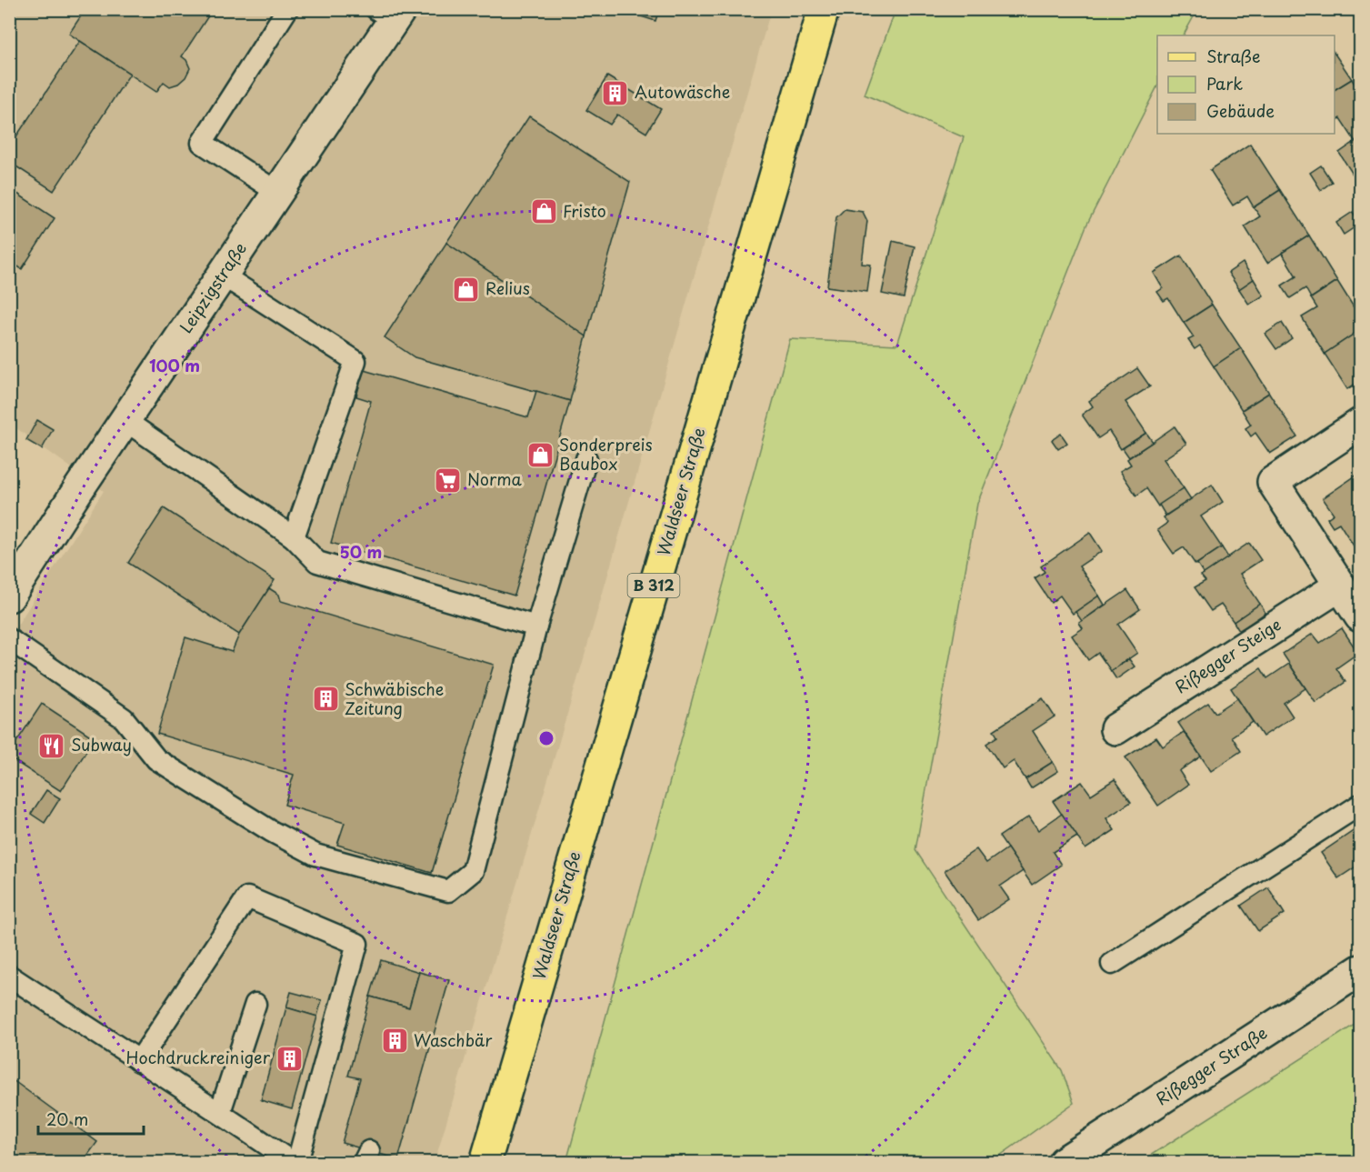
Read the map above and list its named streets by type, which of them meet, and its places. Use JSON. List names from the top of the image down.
{
  "streets": {
    "main road": ["Waldseer Straße", "B 312"],
    "street": ["Leipzigstraße", "Rißegger Steige", "Rißegger Straße"]
  },
  "places": {
    "building": [
      "Autowäsche",
      "Schwäbische Zeitung",
      "Waschbär",
      "Hochdruckreiniger"
    ],
    "shop": ["Fristo", "Relius", "Sonderpreis Baubox"],
    "supermarket": ["Norma"],
    "restaurant": ["Subway"]
  },
  "legend": ["Straße", "Park", "Gebäude"],
  "scale_bar": "20 m",
  "rings": ["100 m", "50 m"]
}
